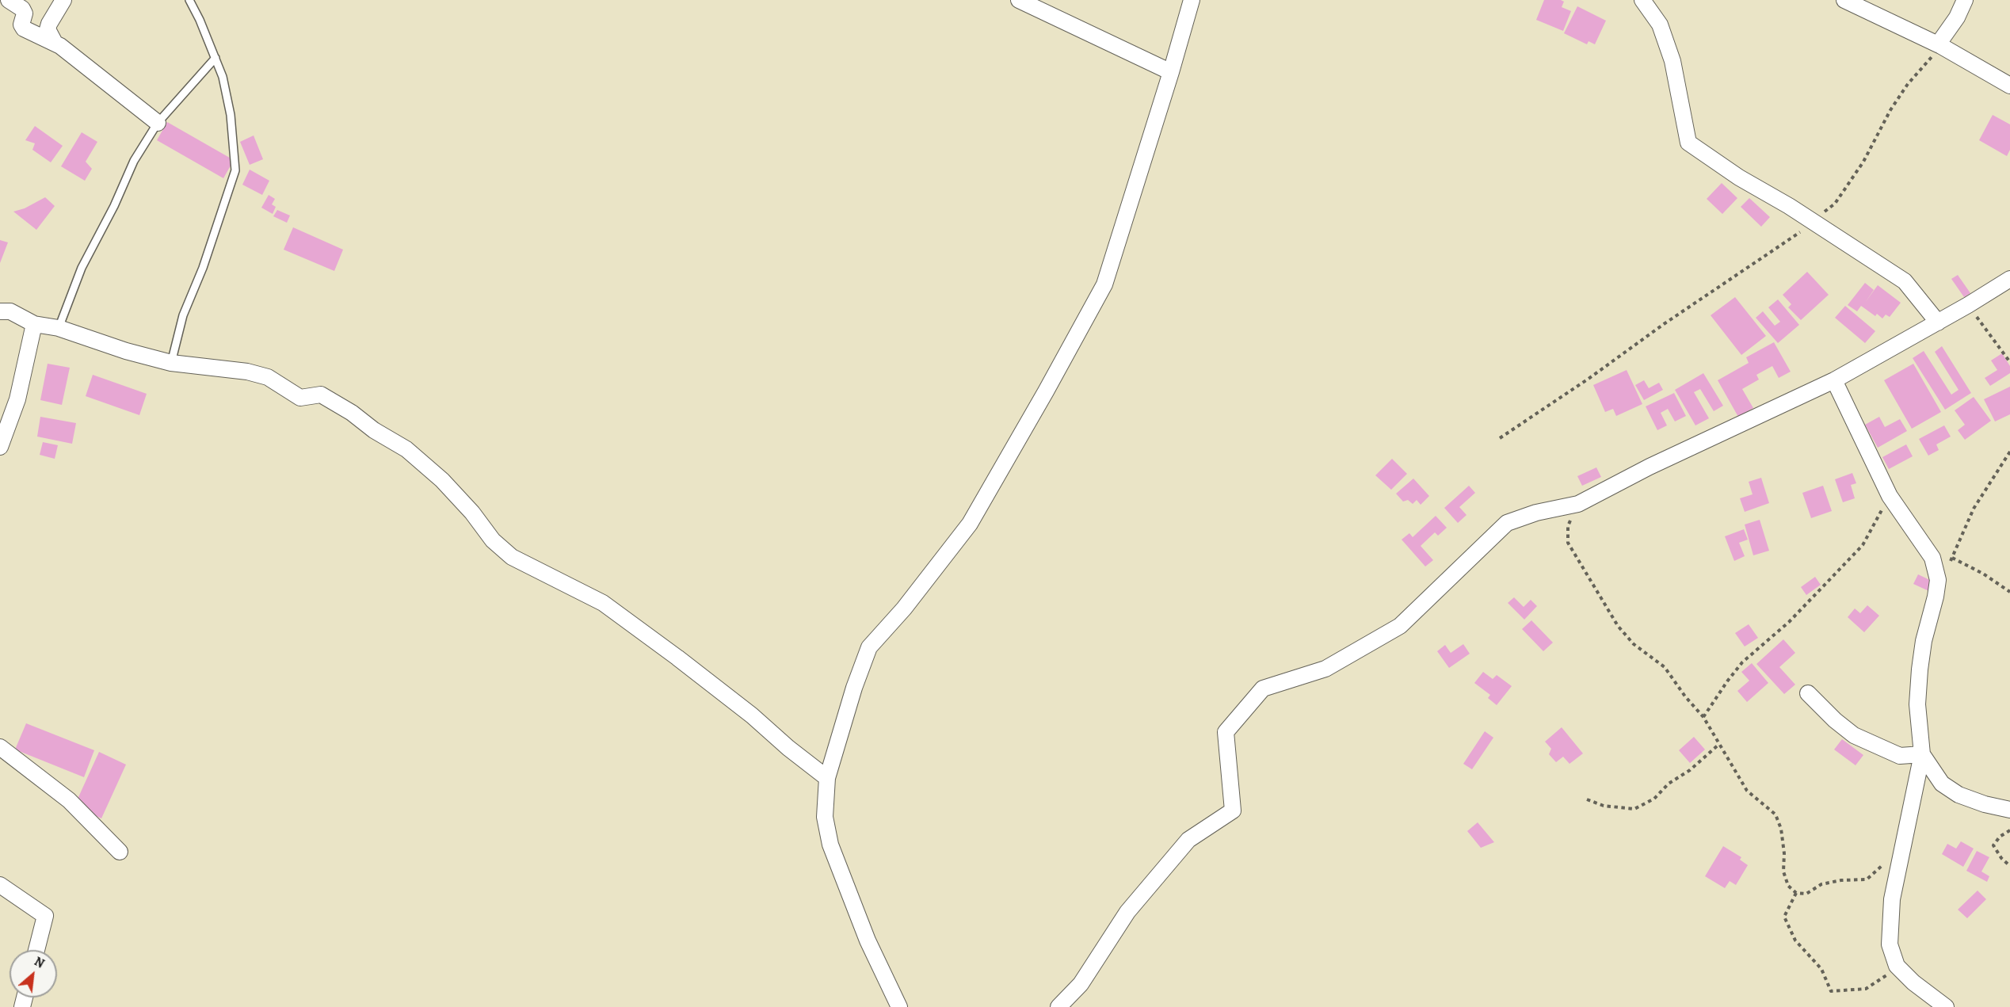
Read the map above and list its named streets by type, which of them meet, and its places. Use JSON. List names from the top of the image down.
{
  "north": "top right"
}
